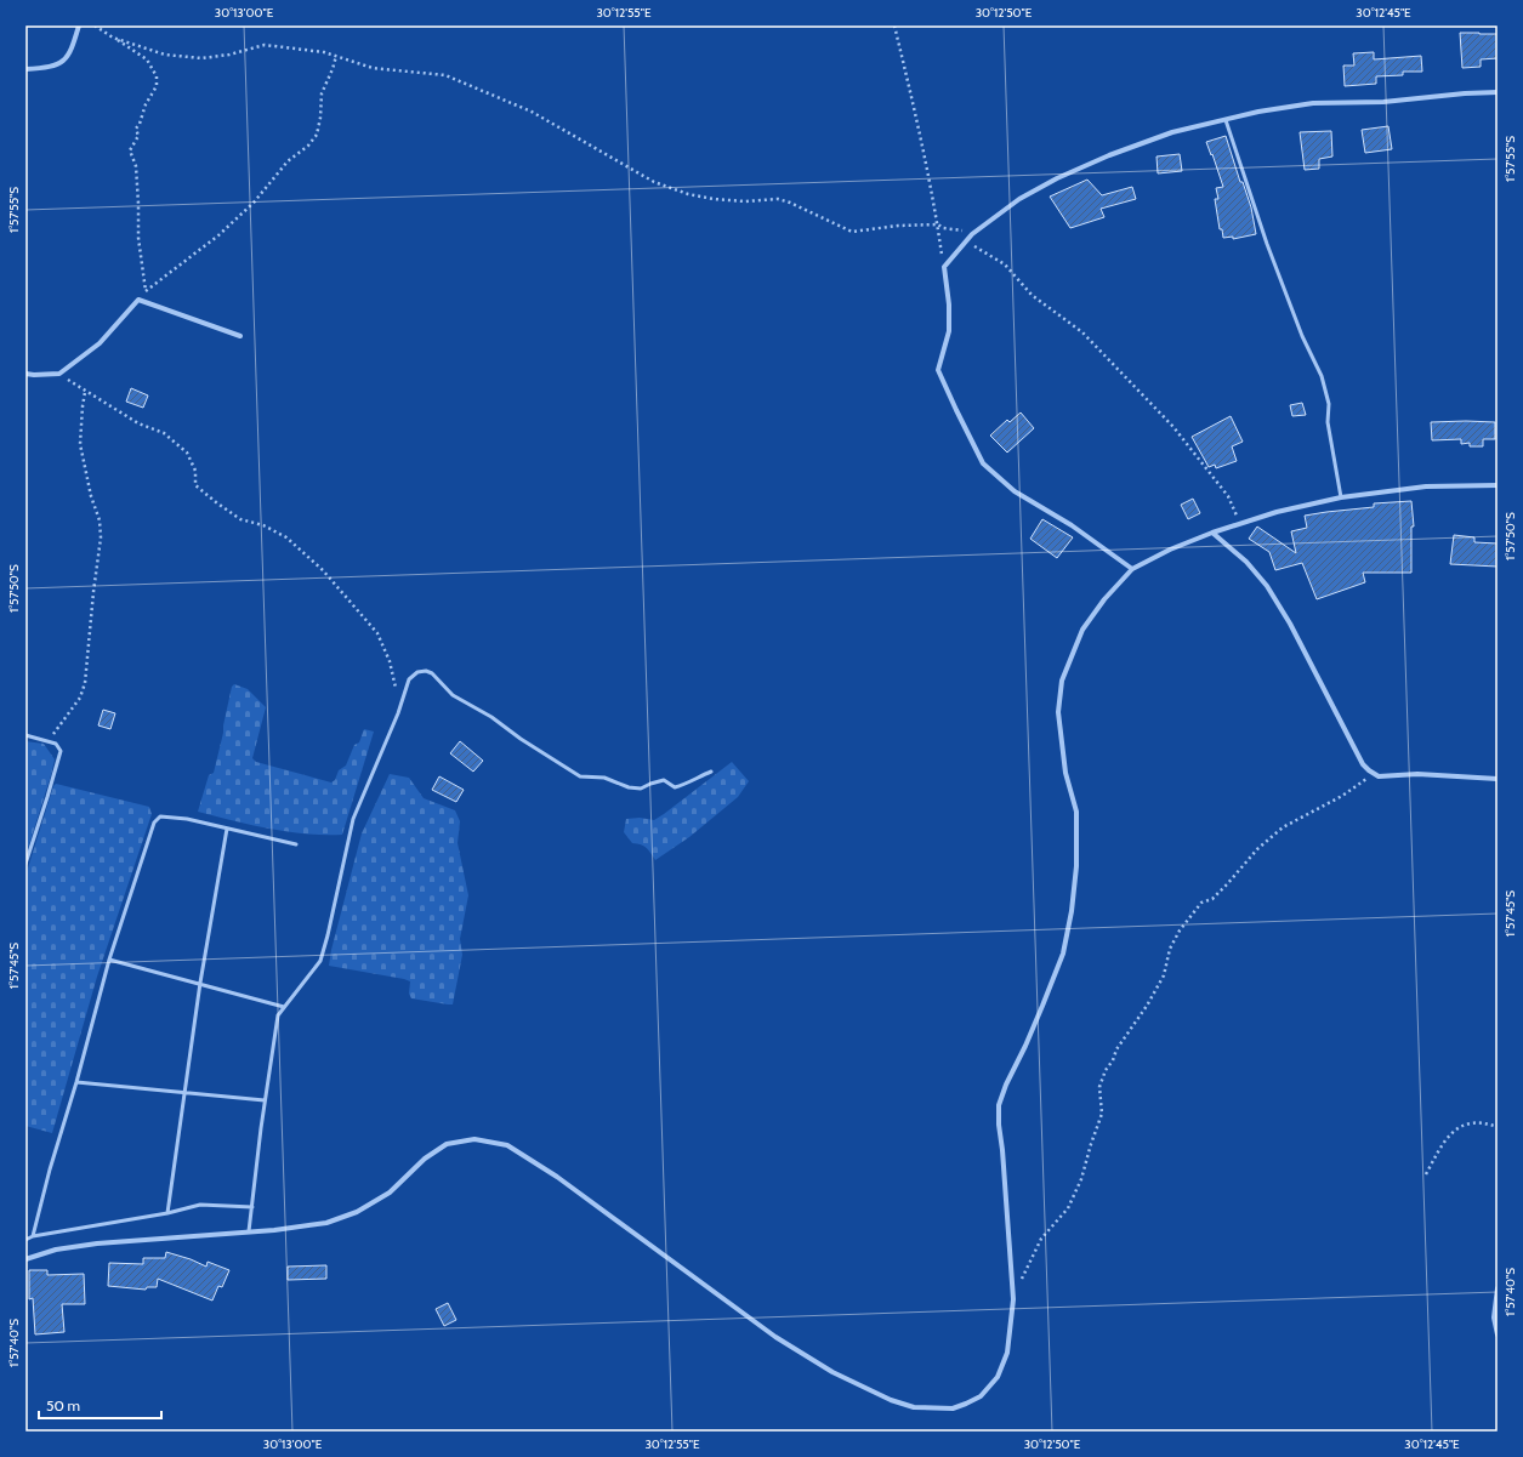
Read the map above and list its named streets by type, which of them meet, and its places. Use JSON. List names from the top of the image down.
{
  "scale_bar": "50 m",
  "coordinates": [
    "30°13'00\"E",
    "30°12'55\"E",
    "30°12'50\"E",
    "30°12'45\"E",
    "1°57'55\"S",
    "1°57'50\"S",
    "1°57'45\"S",
    "1°57'40\"S"
  ]
}
